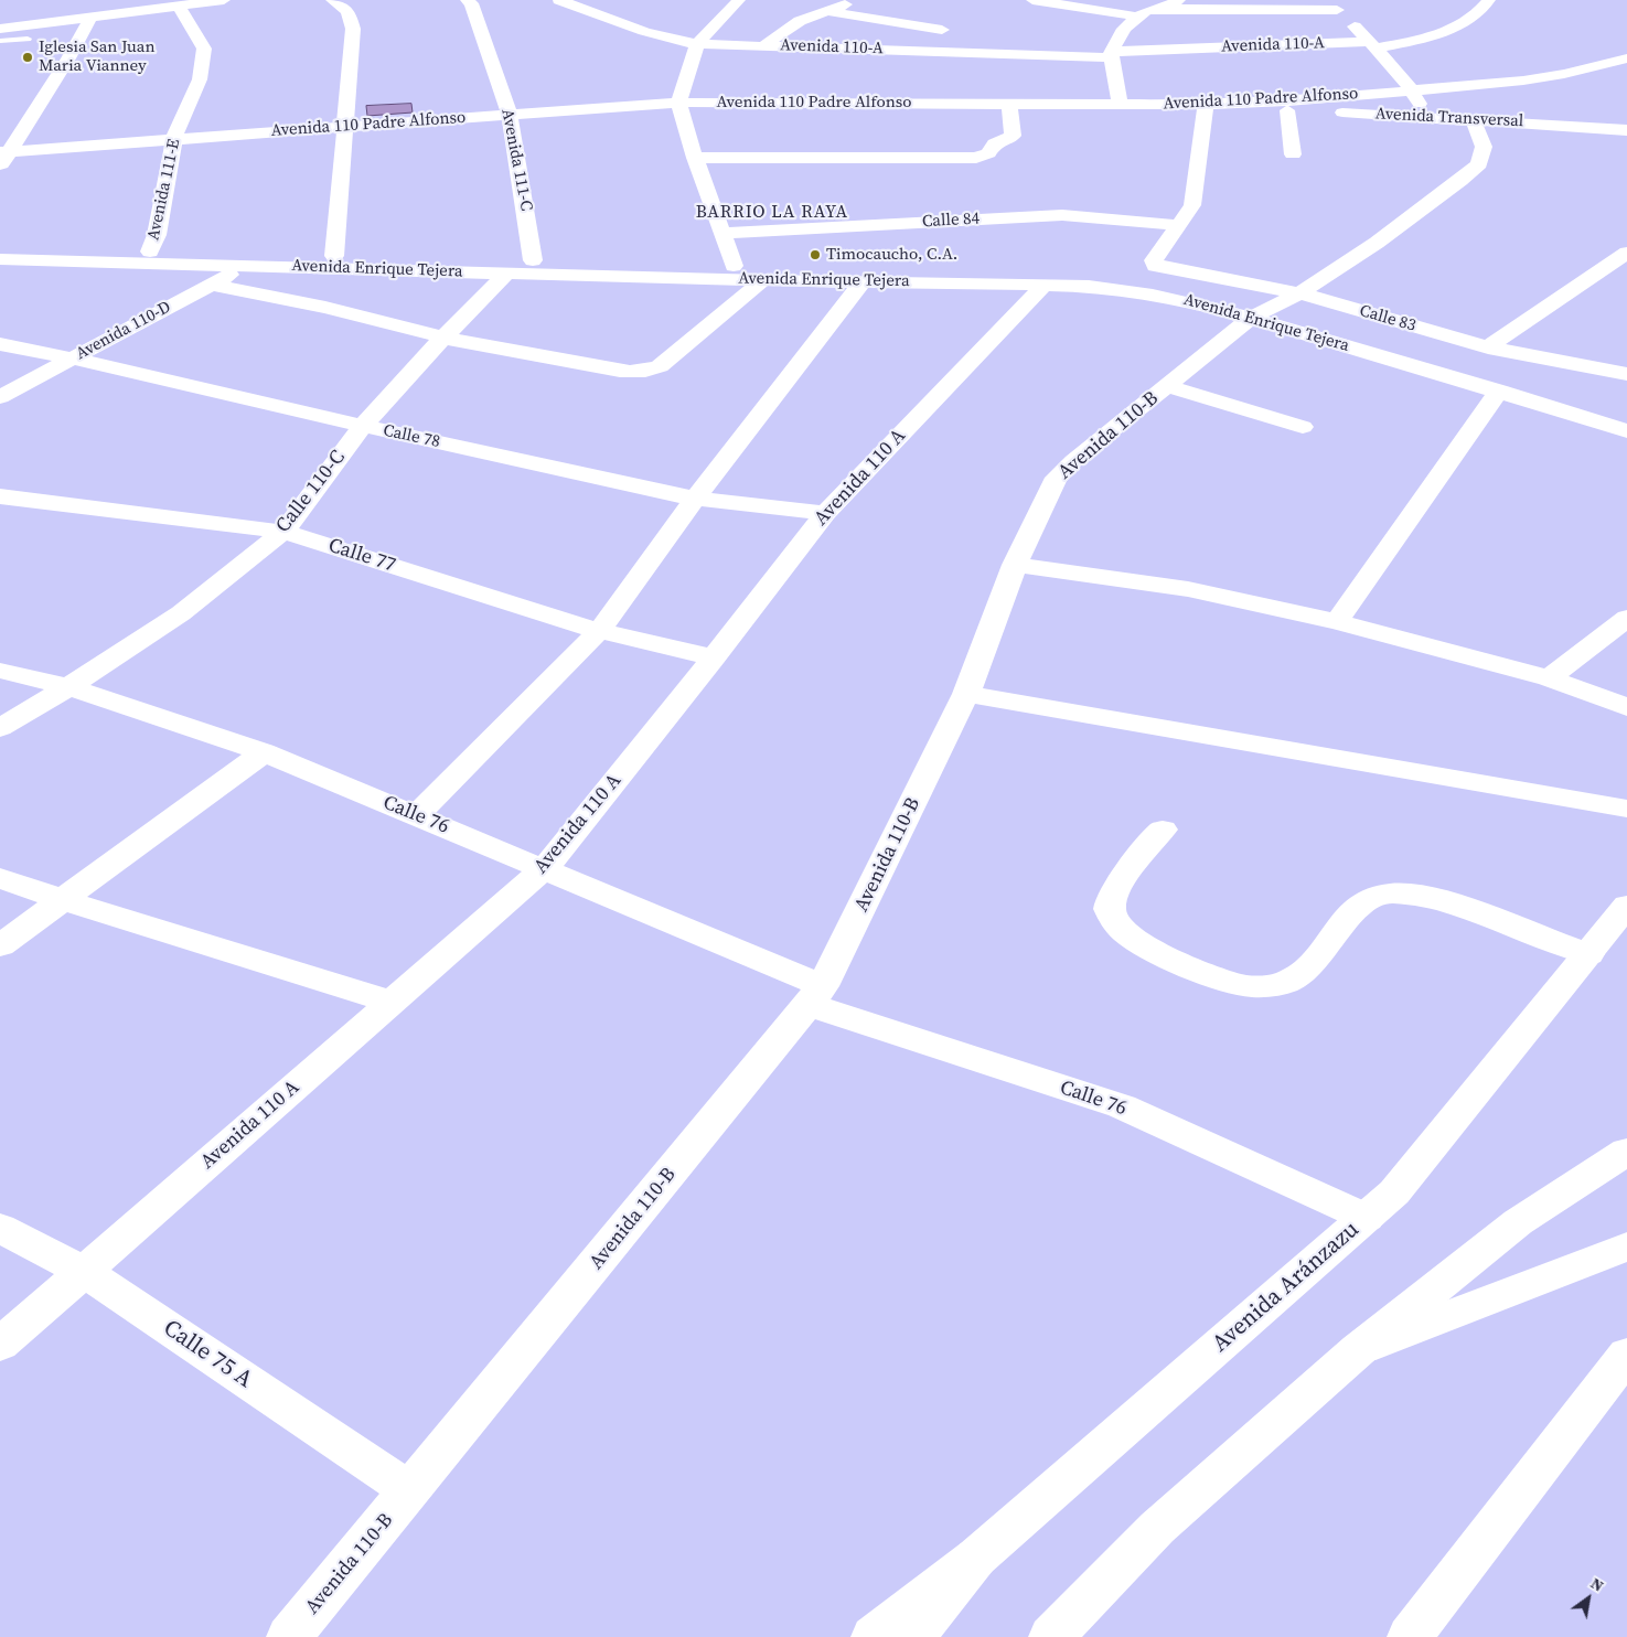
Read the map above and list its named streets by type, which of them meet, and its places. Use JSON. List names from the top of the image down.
{
  "streets": {
    "main road": [
      "Avenida 110-A",
      "Avenida 110 Padre Alfonso",
      "Avenida Transversal",
      "Avenida 111-C",
      "Avenida 111-E",
      "Calle 84",
      "Avenida Enrique Tejera",
      "Calle 83",
      "Avenida 110-D",
      "Avenida 110-B",
      "Calle 78",
      "Avenida 110 A",
      "Calle 110-C",
      "Calle 77",
      "Calle 76",
      "Avenida Aránzazu",
      "Calle 75 A"
    ]
  },
  "crossings": [
    ["Avenida 110 Padre Alfonso", "Avenida Transversal"],
    ["Avenida 110 Padre Alfonso", "Avenida 111-C"],
    ["Avenida 110 Padre Alfonso", "Avenida 111-E"],
    ["Avenida Transversal", "Avenida 110-B"],
    ["Avenida 111-C", "Avenida Enrique Tejera"],
    ["Avenida 111-E", "Avenida Enrique Tejera"],
    ["Calle 84", "Calle 83"],
    ["Avenida Enrique Tejera", "Avenida 110-D"],
    ["Avenida Enrique Tejera", "Avenida 110-B"],
    ["Avenida Enrique Tejera", "Avenida 110 A"],
    ["Avenida Enrique Tejera", "Calle 110-C"],
    ["Calle 83", "Avenida 110-B"],
    ["Avenida 110-D", "Calle 78"],
    ["Avenida 110-B", "Calle 76"],
    ["Avenida 110-B", "Calle 75 A"],
    ["Calle 78", "Avenida 110 A"],
    ["Calle 78", "Calle 110-C"],
    ["Avenida 110 A", "Calle 77"],
    ["Avenida 110 A", "Calle 76"],
    ["Avenida 110 A", "Calle 75 A"],
    ["Calle 110-C", "Calle 77"],
    ["Calle 110-C", "Calle 76"],
    ["Calle 76", "Avenida Aránzazu"]
  ],
  "districts": ["BARRIO LA RAYA"],
  "places": ["Iglesia San Juan Maria Vianney", "Timocaucho, C.A."],
  "north": "top right"
}
